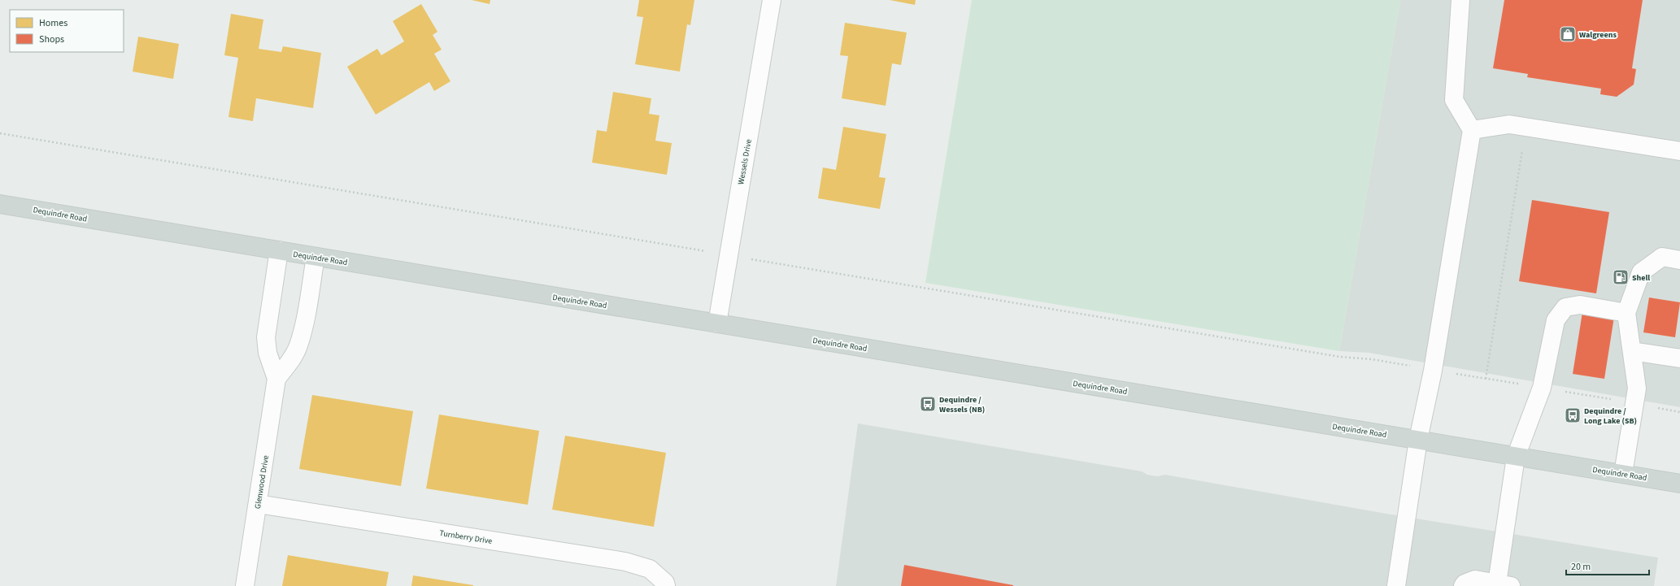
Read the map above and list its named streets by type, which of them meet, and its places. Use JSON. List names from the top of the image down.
{
  "streets": {
    "main road": ["Dequindre Road"],
    "street": ["Wessels Drive", "Glenwood Drive", "Turnberry Drive"]
  },
  "crossings": [
    ["Wessels Drive", "Dequindre Road"],
    ["Dequindre Road", "Glenwood Drive"],
    ["Glenwood Drive", "Turnberry Drive"]
  ],
  "places": {
    "shop": ["Walgreens"],
    "fuel station": ["Shell"],
    "bus stop": ["Dequindre / Wessels (NB)", "Dequindre / Long Lake (SB)"]
  },
  "legend": ["Homes", "Shops"],
  "scale_bar": "20 m"
}
